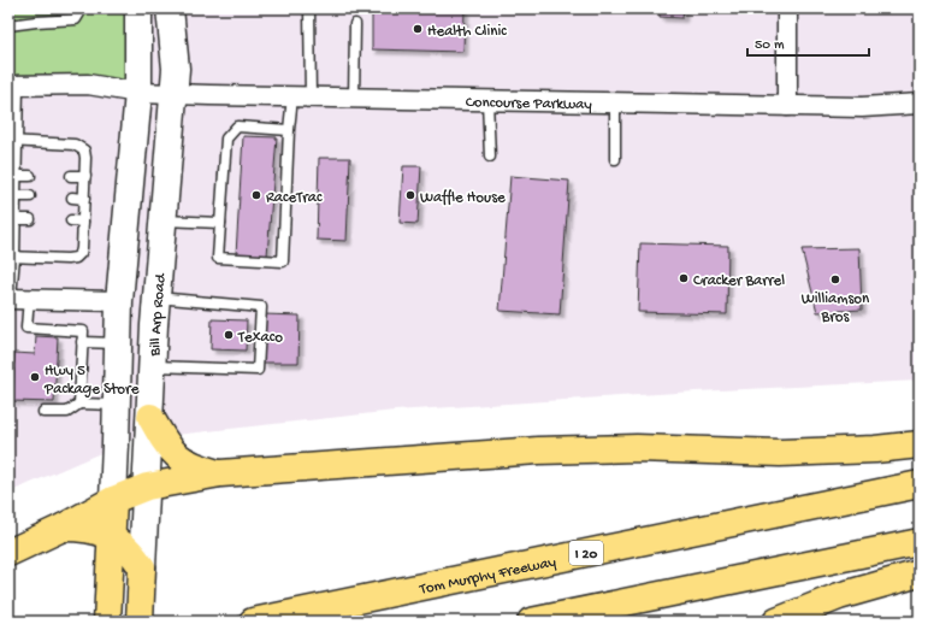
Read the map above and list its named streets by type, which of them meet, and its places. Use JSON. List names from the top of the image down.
{
  "streets": {
    "main road": ["Bill Arp Road", "I 20", "Tom Murphy Freeway"],
    "street": ["Concourse Parkway"]
  },
  "crossings": [
    ["Concourse Parkway", "Bill Arp Road"]
  ],
  "places": [
    "Health Clinic",
    "RaceTrac",
    "Waffle House",
    "Cracker Barrel",
    "Williamson Bros",
    "Texaco",
    "Hwy 5 Package Store"
  ],
  "scale_bar": "50 m"
}
